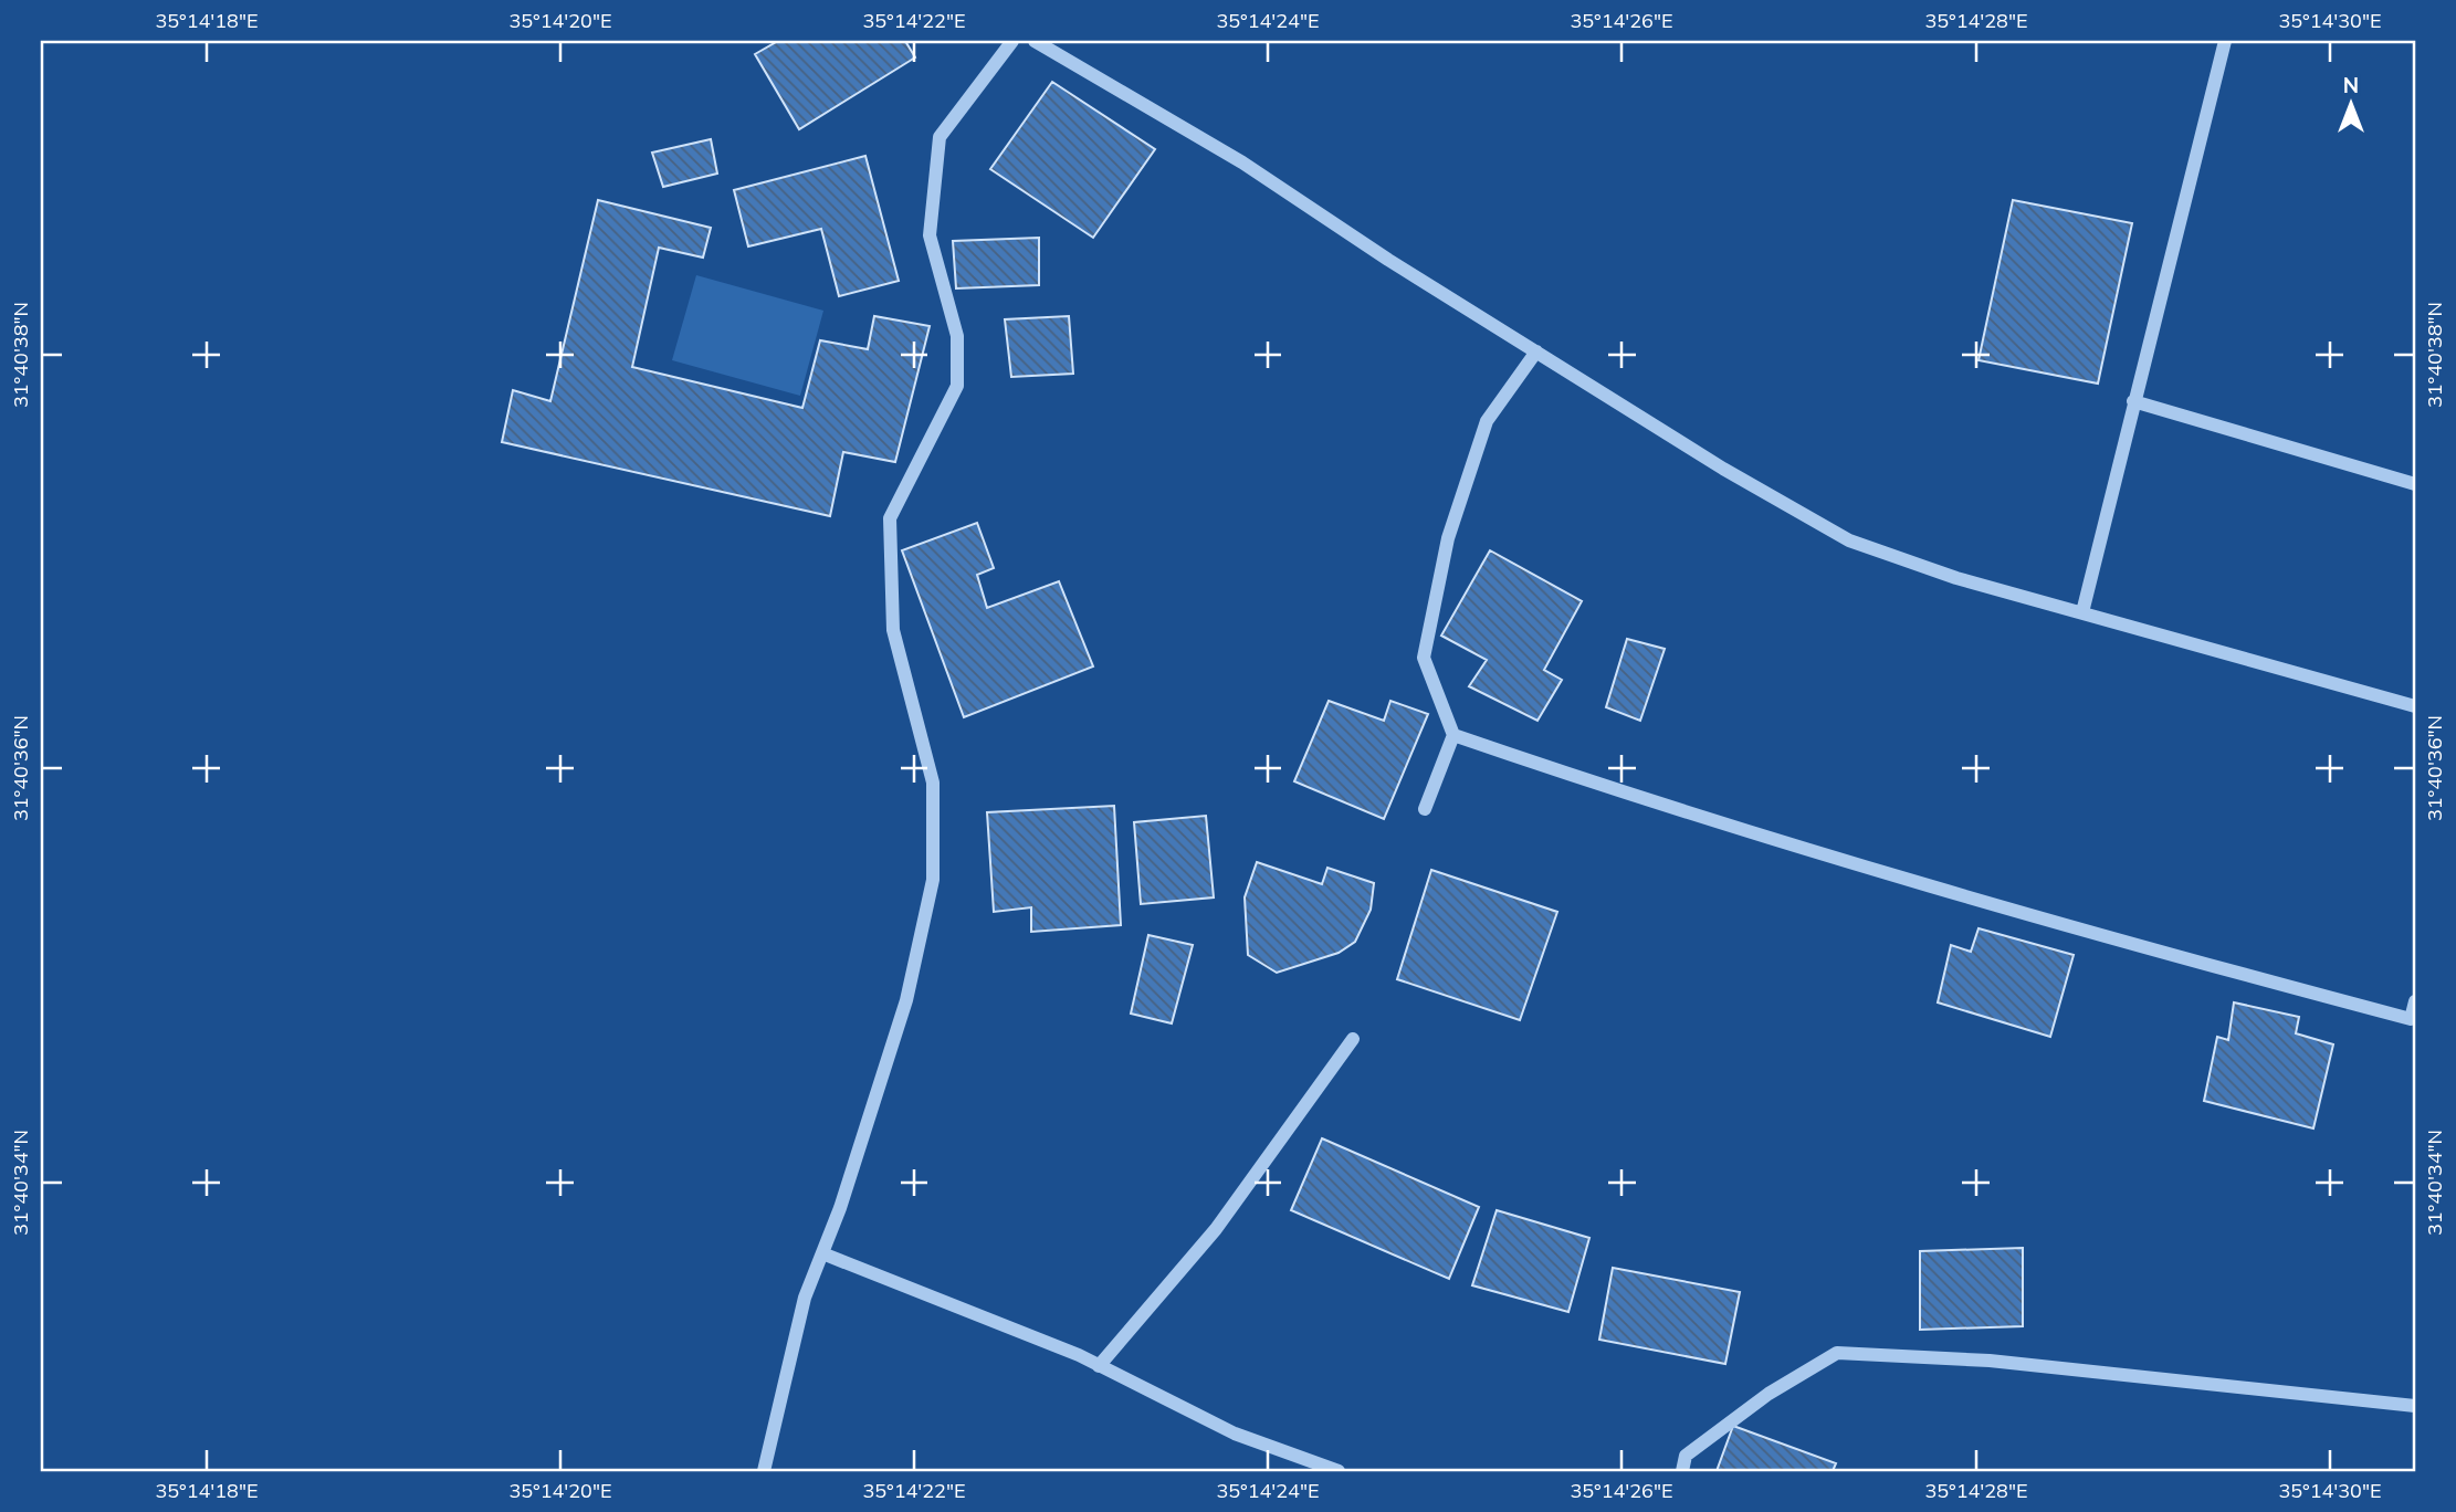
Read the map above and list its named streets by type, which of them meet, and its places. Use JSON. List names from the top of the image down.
{
  "north": "top",
  "coordinates": [
    "35°14'18\"E",
    "35°14'20\"E",
    "35°14'22\"E",
    "35°14'24\"E",
    "35°14'26\"E",
    "35°14'28\"E",
    "35°14'30\"E",
    "31°40'38\"N",
    "31°40'36\"N",
    "31°40'34\"N"
  ]
}
